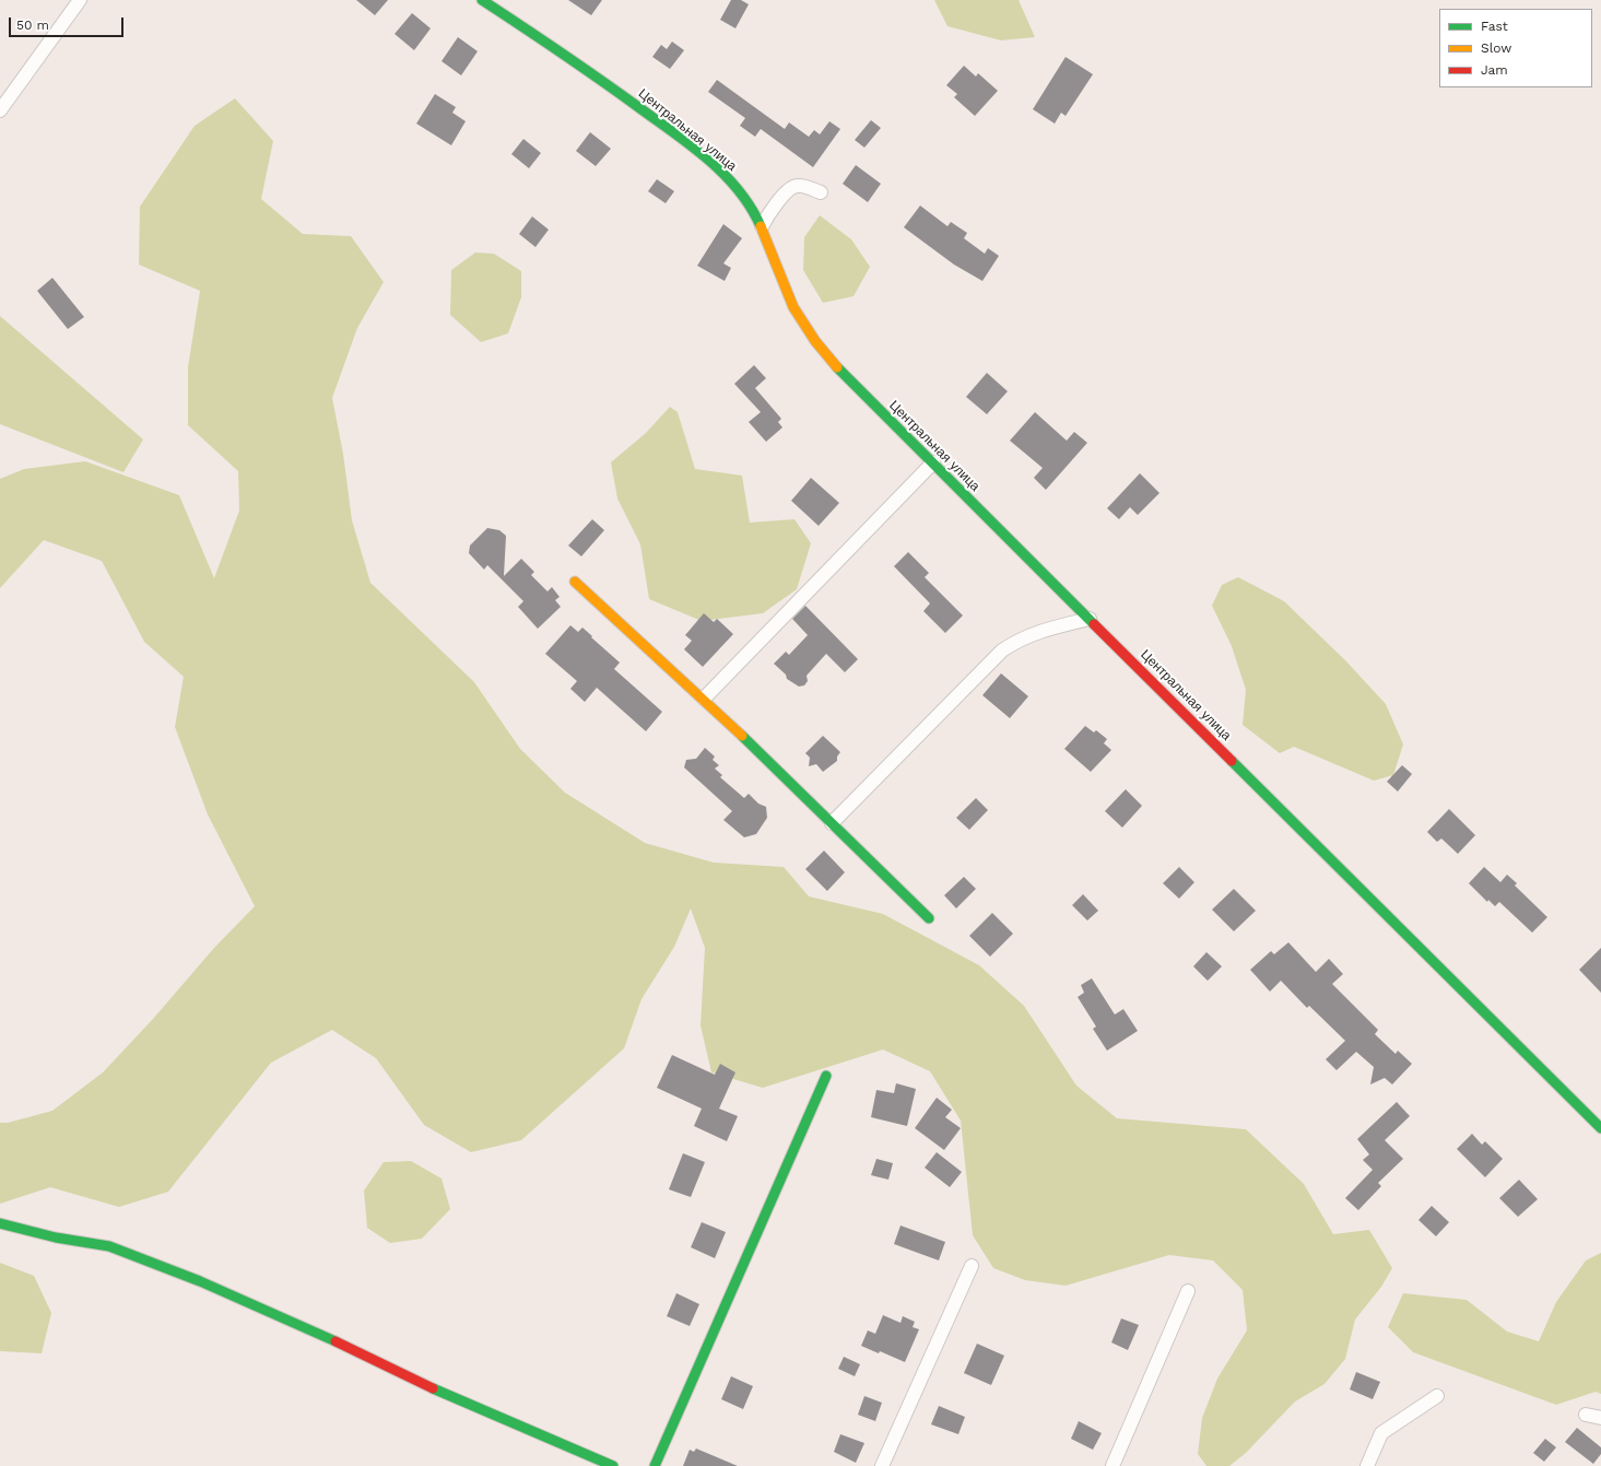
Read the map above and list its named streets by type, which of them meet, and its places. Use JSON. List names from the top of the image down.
{
  "streets": {
    "street": ["Центральная улица"]
  },
  "legend": ["Fast", "Slow", "Jam"],
  "scale_bar": "50 m"
}
